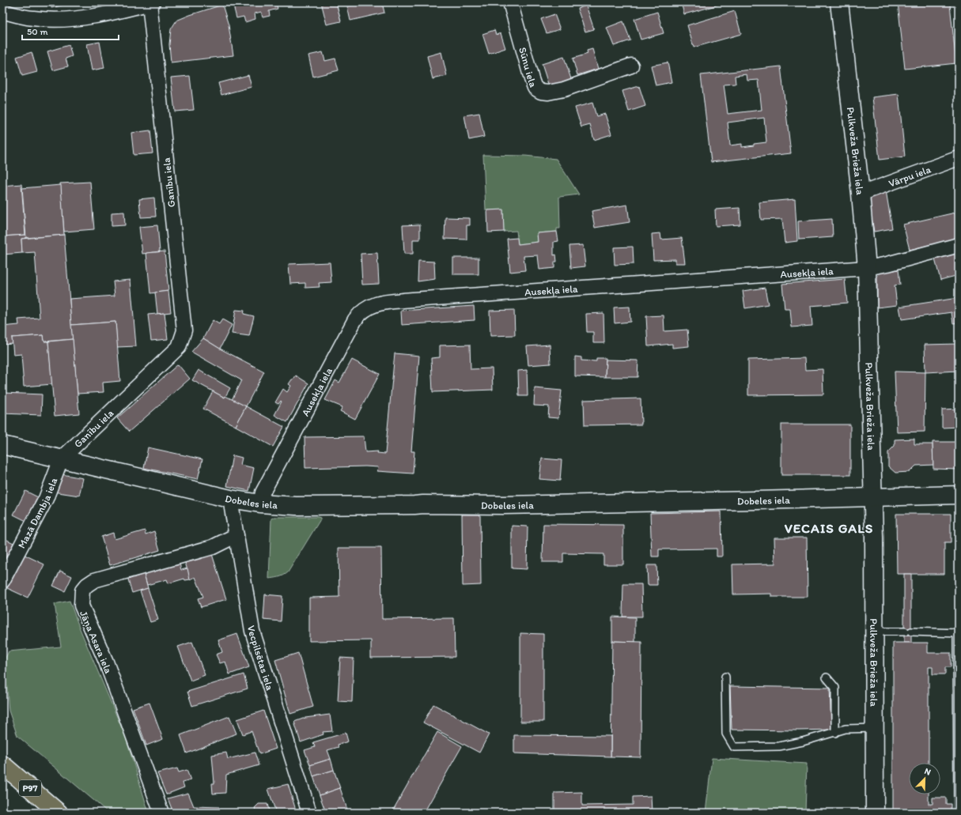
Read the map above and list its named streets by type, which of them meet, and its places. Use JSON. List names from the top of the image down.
{
  "streets": {
    "main road": ["P97"],
    "street": [
      "Sūnu iela",
      "Pulkveža Brieža iela",
      "Vārpu iela",
      "Ganību iela",
      "Ausekļa iela",
      "Dobeles iela",
      "Mazā Dambja iela",
      "Jāņa Asara iela",
      "Vecpilsētas iela"
    ]
  },
  "crossings": [
    ["Pulkveža Brieža iela", "Vārpu iela"],
    ["Pulkveža Brieža iela", "Ausekļa iela"],
    ["Pulkveža Brieža iela", "Dobeles iela"],
    ["Ganību iela", "Dobeles iela"],
    ["Ganību iela", "Mazā Dambja iela"],
    ["Ausekļa iela", "Dobeles iela"],
    ["Dobeles iela", "Mazā Dambja iela"],
    ["Dobeles iela", "Vecpilsētas iela"],
    ["Jāņa Asara iela", "Vecpilsētas iela"]
  ],
  "districts": ["VECAIS GALS"],
  "scale_bar": "50 m",
  "north": "top right"
}
